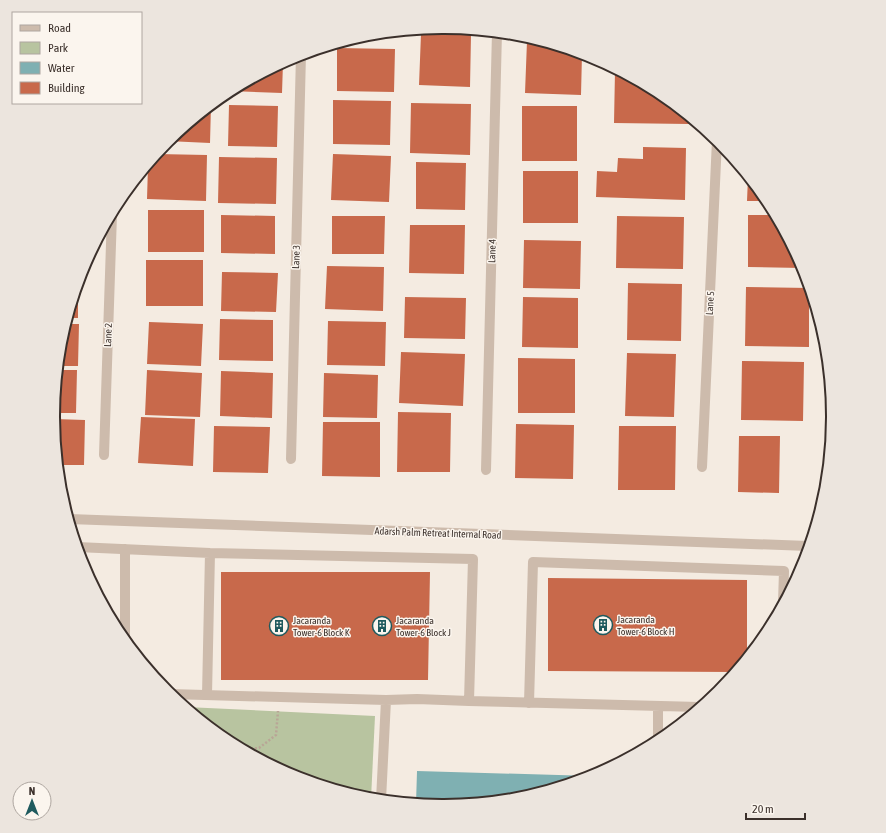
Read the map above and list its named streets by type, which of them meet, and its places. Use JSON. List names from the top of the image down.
{
  "streets": {
    "street": [
      "Lane 4",
      "Lane 3",
      "Lane 5",
      "Lane 2",
      "Adarsh Palm Retreat Internal Road"
    ]
  },
  "places": {
    "building": ["Jacaranda Tower-6 Block H", "Jacaranda Tower-6 Block K", "Jacaranda Tower-6 Block J"]
  },
  "legend": [
    "Road",
    "Park",
    "Water",
    "Building"
  ],
  "scale_bar": "20 m",
  "north": "top"
}
